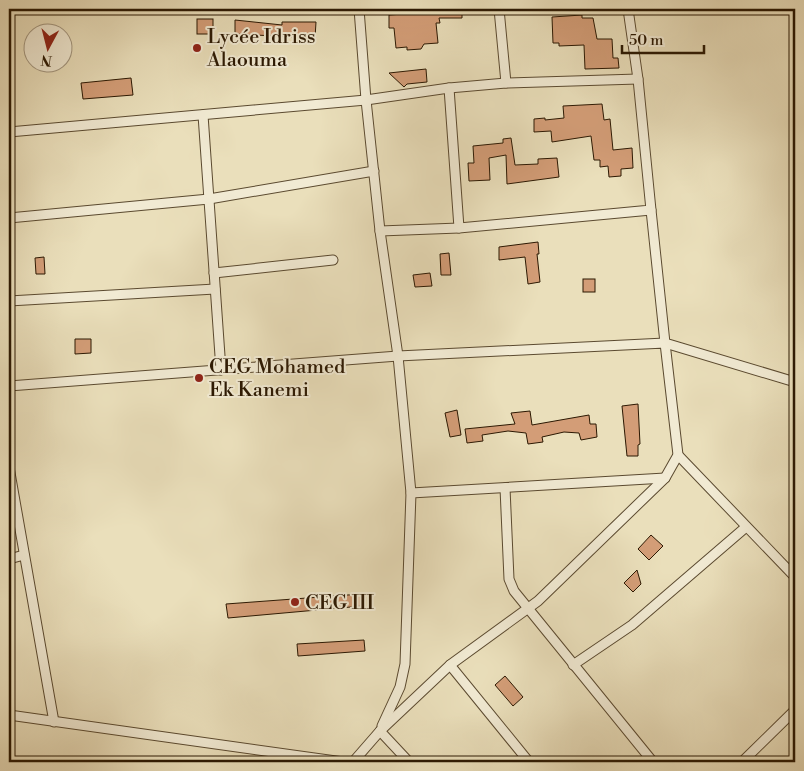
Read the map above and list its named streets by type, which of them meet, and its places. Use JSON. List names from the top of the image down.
{
  "places": ["Lycée Idriss Alaouma", "CEG Mohamed Ek Kanemi", "CEG III"],
  "scale_bar": "50 m",
  "north": "bottom"
}
